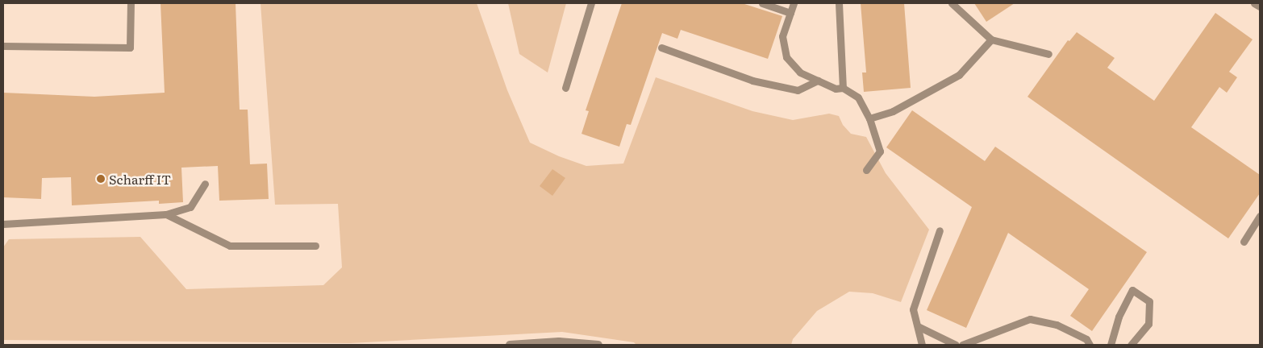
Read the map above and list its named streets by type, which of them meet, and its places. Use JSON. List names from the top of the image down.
{
  "places": ["Scharff IT"]
}
